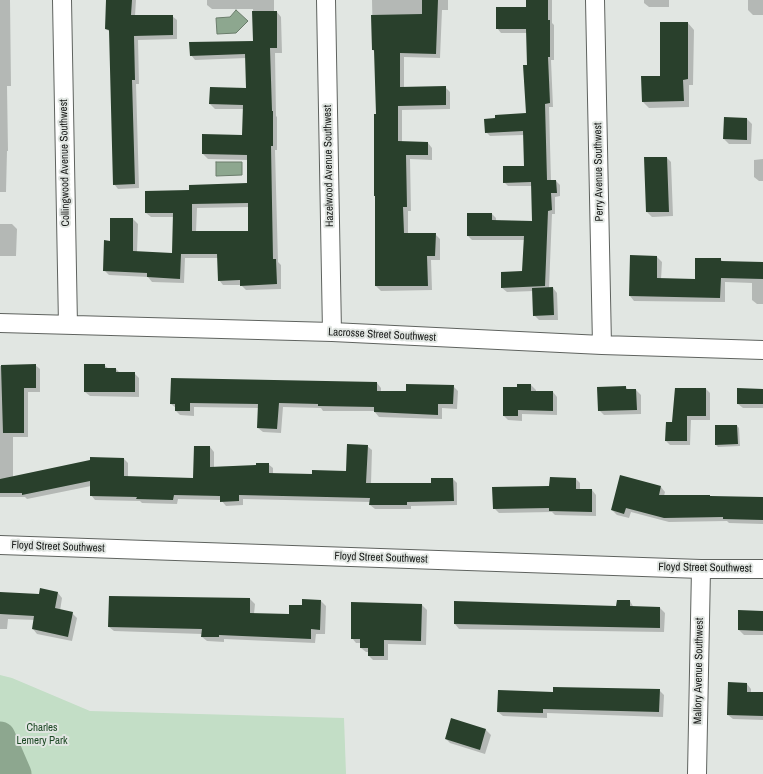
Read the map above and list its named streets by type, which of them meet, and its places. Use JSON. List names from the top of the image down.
{
  "streets": {
    "street": [
      "Collingwood Avenue Southwest",
      "Hazelwood Avenue Southwest",
      "Perry Avenue Southwest",
      "Lacrosse Street Southwest",
      "Floyd Street Southwest",
      "Mallory Avenue Southwest"
    ]
  },
  "crossings": [
    ["Collingwood Avenue Southwest", "Lacrosse Street Southwest"],
    ["Hazelwood Avenue Southwest", "Lacrosse Street Southwest"],
    ["Perry Avenue Southwest", "Lacrosse Street Southwest"],
    ["Floyd Street Southwest", "Mallory Avenue Southwest"]
  ],
  "parks": ["Charles Lemery Park"]
}
